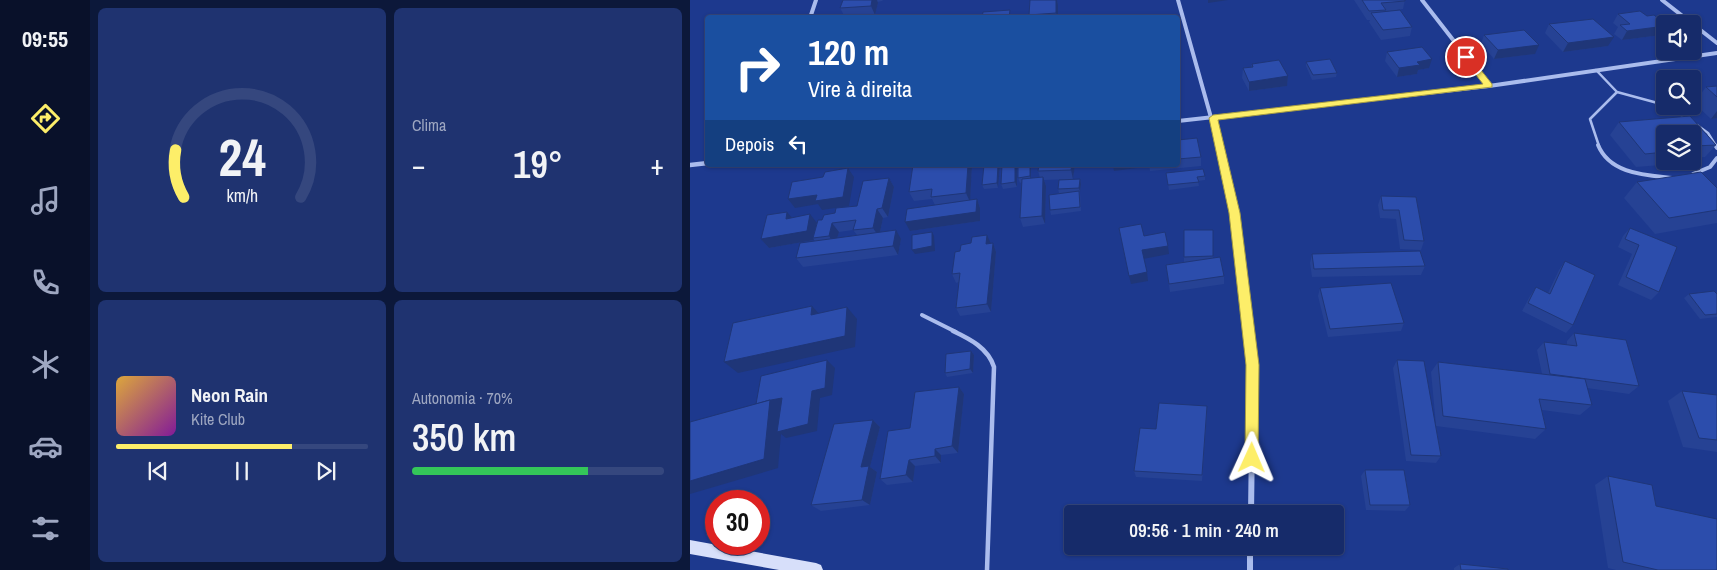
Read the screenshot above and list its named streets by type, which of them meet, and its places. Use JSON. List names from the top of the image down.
{
  "page": {
    "tabs": "09:55",
    "tile": [
      "Clima",
      ["Autonomia · 70%", "350 km"]
    ],
    "turn": ["120 m", "Vire à direita"],
    "then": "Depois",
    "heat": ["−", "19°", "+"],
    "song": ["Neon Rain", "Kite Club"],
    "limit": "30",
    "trip": "09:56 · 1 min · 240 m",
    "gauge": ["24", "km/h"]
  }
}
